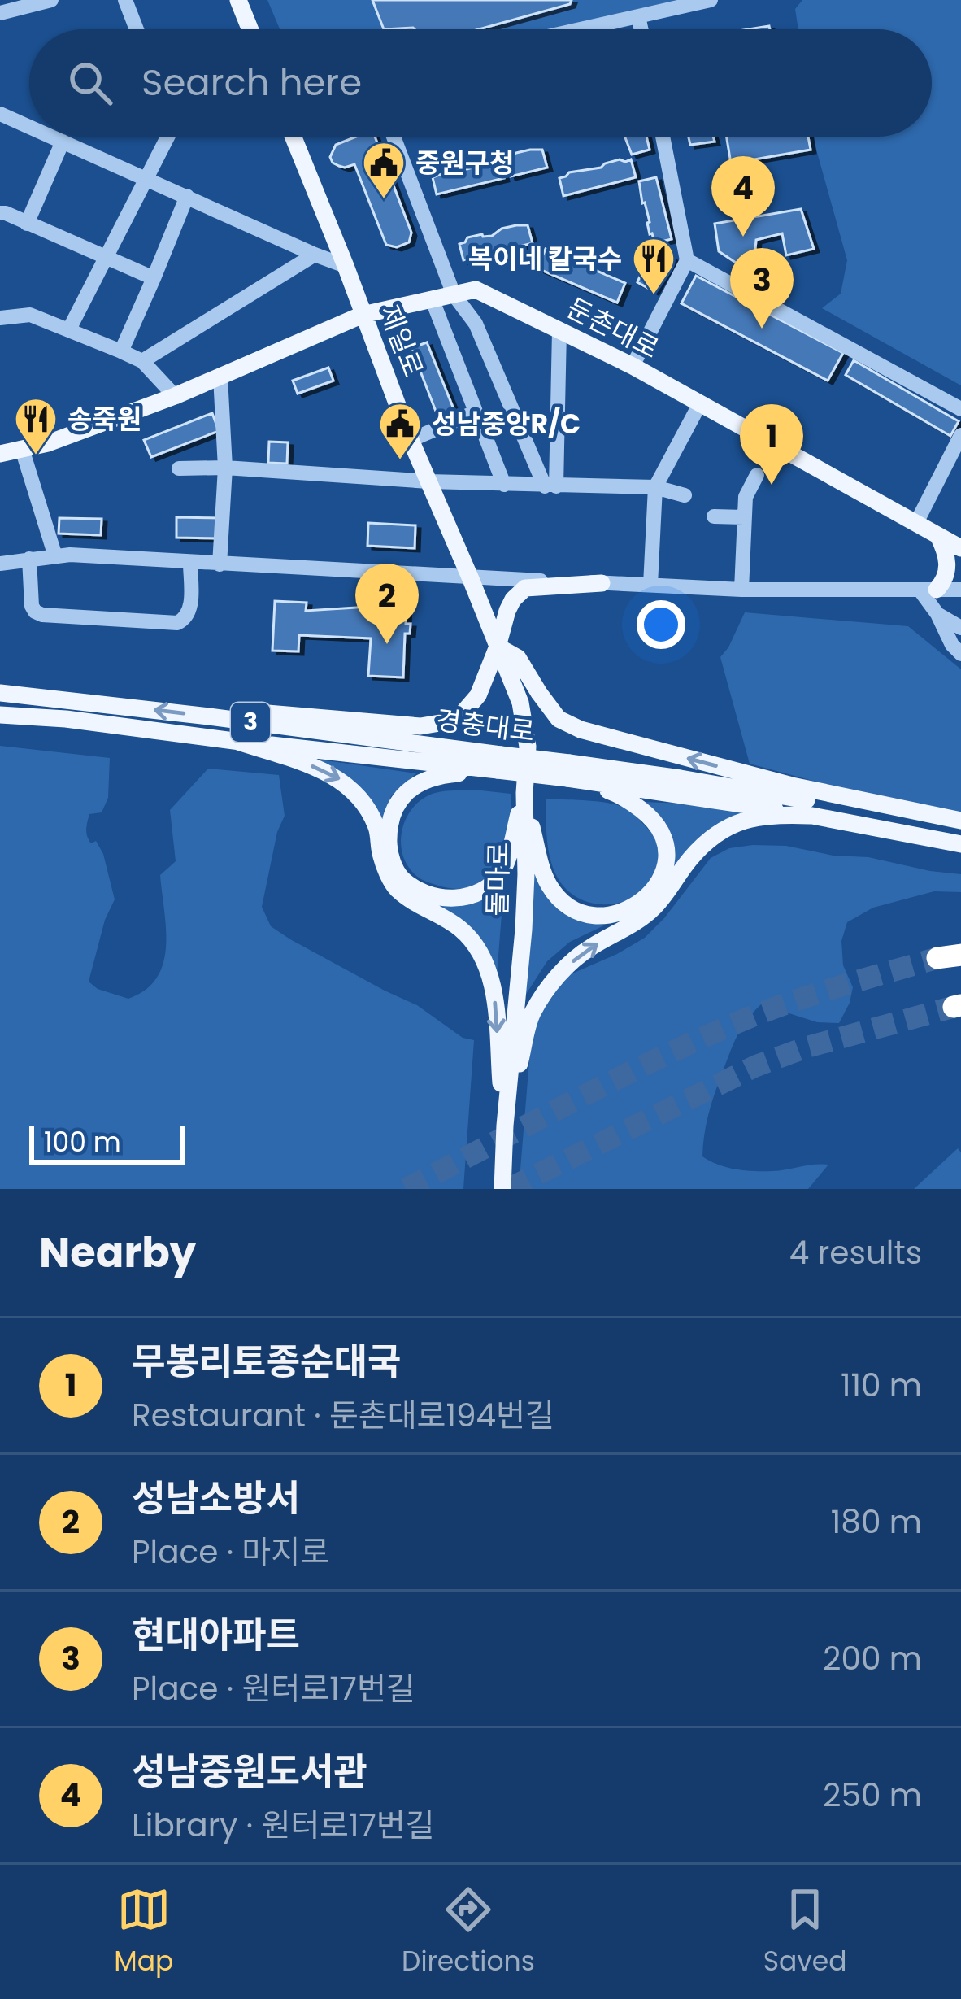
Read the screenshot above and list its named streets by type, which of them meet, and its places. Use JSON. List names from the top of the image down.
{
  "streets": {
    "main road": [
      "둔촌대로",
      "제일로",
      "3",
      "경충대로",
      "돌마로"
    ]
  },
  "crossings": [
    ["둔촌대로", "제일로"],
    ["제일로", "돌마로"]
  ],
  "places": {
    "public building": ["중원구청", "성남중앙R/C"],
    "restaurant": ["복이네 칼국수", "송죽원"]
  },
  "scale_bar": "100 m",
  "page": {
    "search": "Search here",
    "pins": [
      "4",
      "3",
      "1",
      "2"
    ],
    "scale": "100 m",
    "heading": ["Nearby", "4 results"],
    "list": [
      {
        "mark": "1",
        "name": "무봉리토종순대국",
        "note": "Restaurant · 둔촌대로194번길",
        "value": "110 m"
      },
      {
        "mark": "2",
        "name": "성남소방서",
        "note": "Place · 마지로",
        "value": "180 m"
      },
      {
        "mark": "3",
        "name": "현대아파트",
        "note": "Place · 원터로17번길",
        "value": "200 m"
      },
      {
        "mark": "4",
        "name": "성남중원도서관",
        "note": "Library · 원터로17번길",
        "value": "250 m"
      }
    ],
    "nav": ["Map", "Directions", "Saved"]
  }
}
